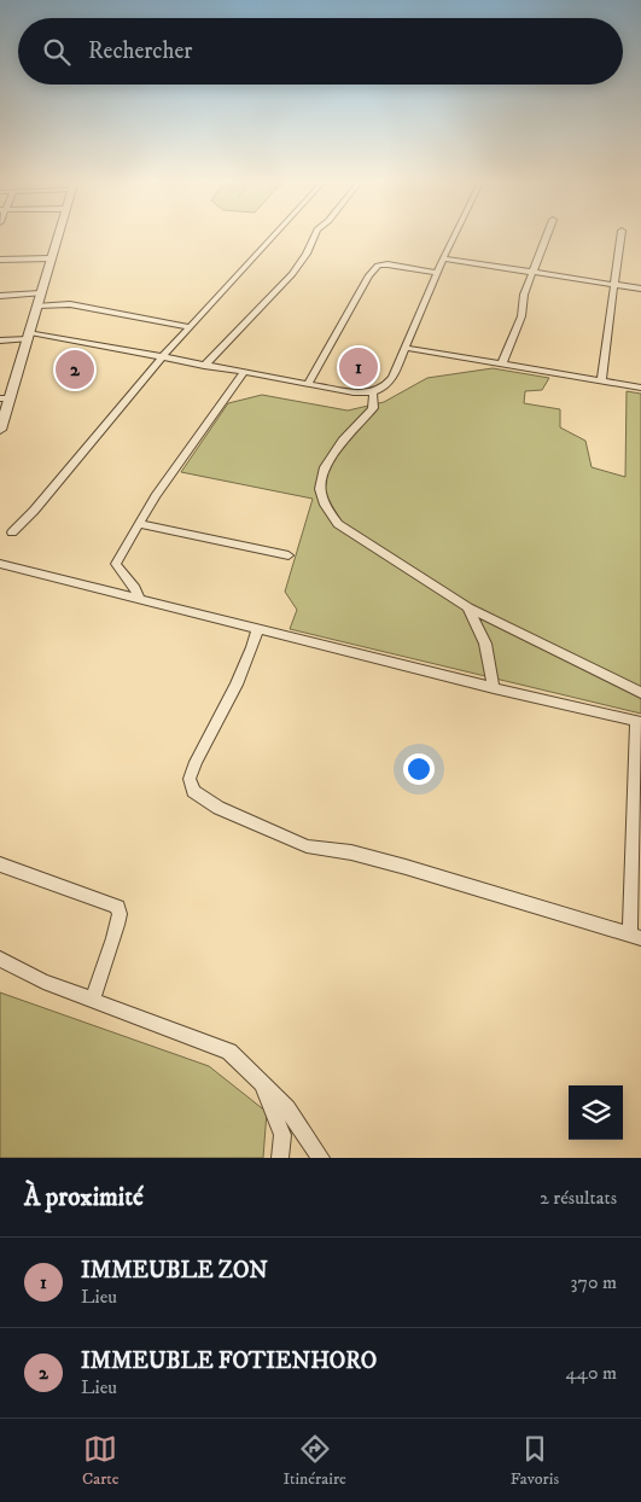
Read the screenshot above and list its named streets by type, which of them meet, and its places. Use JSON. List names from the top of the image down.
{
  "page": {
    "search": "Rechercher",
    "pins": ["1", "2"],
    "heading": ["À proximité", "2 résultats"],
    "list": [
      {
        "mark": "1",
        "name": "IMMEUBLE ZON",
        "note": "Lieu",
        "value": "370 m"
      },
      {
        "mark": "2",
        "name": "IMMEUBLE FOTIENHORO",
        "note": "Lieu",
        "value": "440 m"
      }
    ],
    "nav": ["Carte", "Itinéraire", "Favoris"]
  }
}
